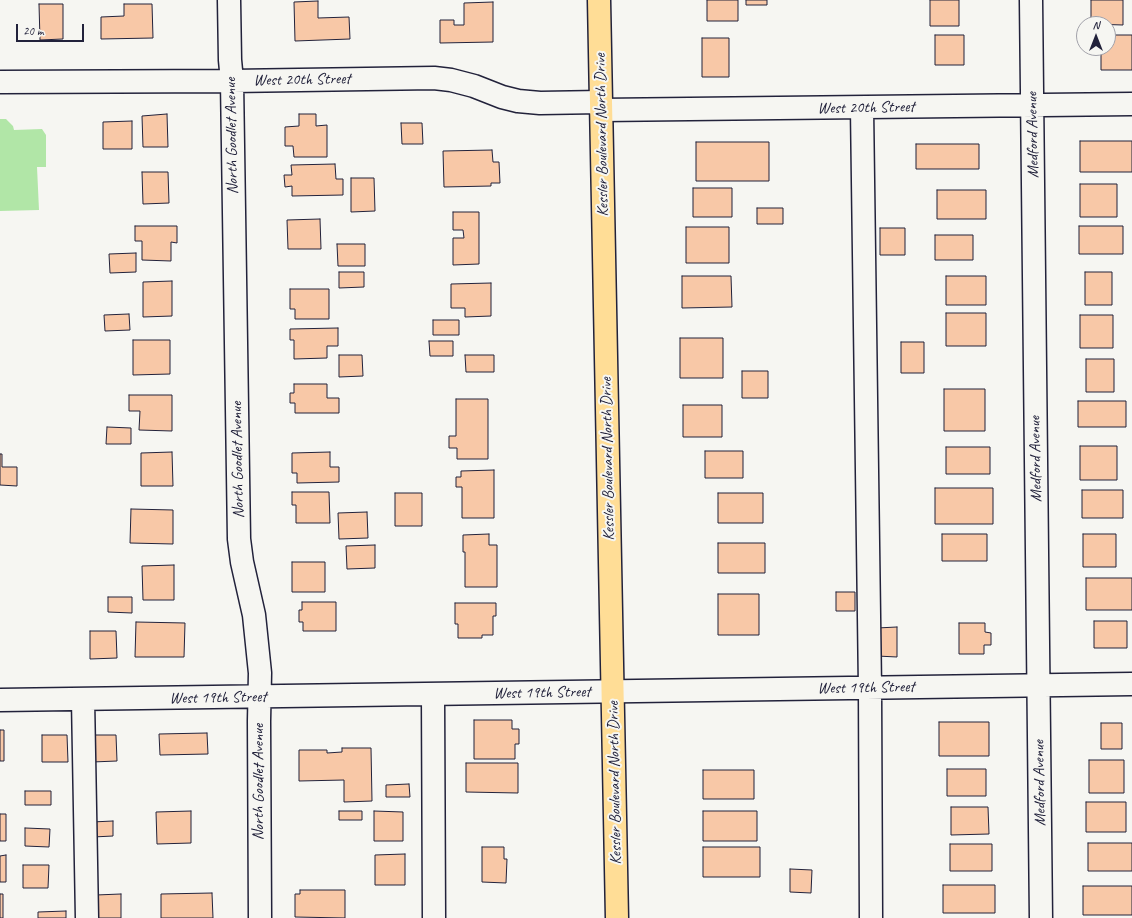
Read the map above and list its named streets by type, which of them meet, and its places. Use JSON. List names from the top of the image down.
{
  "streets": {
    "main road": ["Kessler Boulevard North Drive"],
    "street": [
      "West 20th Street",
      "Medford Avenue",
      "North Goodlet Avenue",
      "West 19th Street"
    ]
  },
  "crossings": [
    ["West 20th Street", "Kessler Boulevard North Drive"],
    ["West 20th Street", "Medford Avenue"],
    ["West 20th Street", "North Goodlet Avenue"],
    ["Kessler Boulevard North Drive", "West 19th Street"],
    ["Medford Avenue", "West 19th Street"],
    ["North Goodlet Avenue", "West 19th Street"]
  ],
  "scale_bar": "20 m",
  "north": "top"
}
